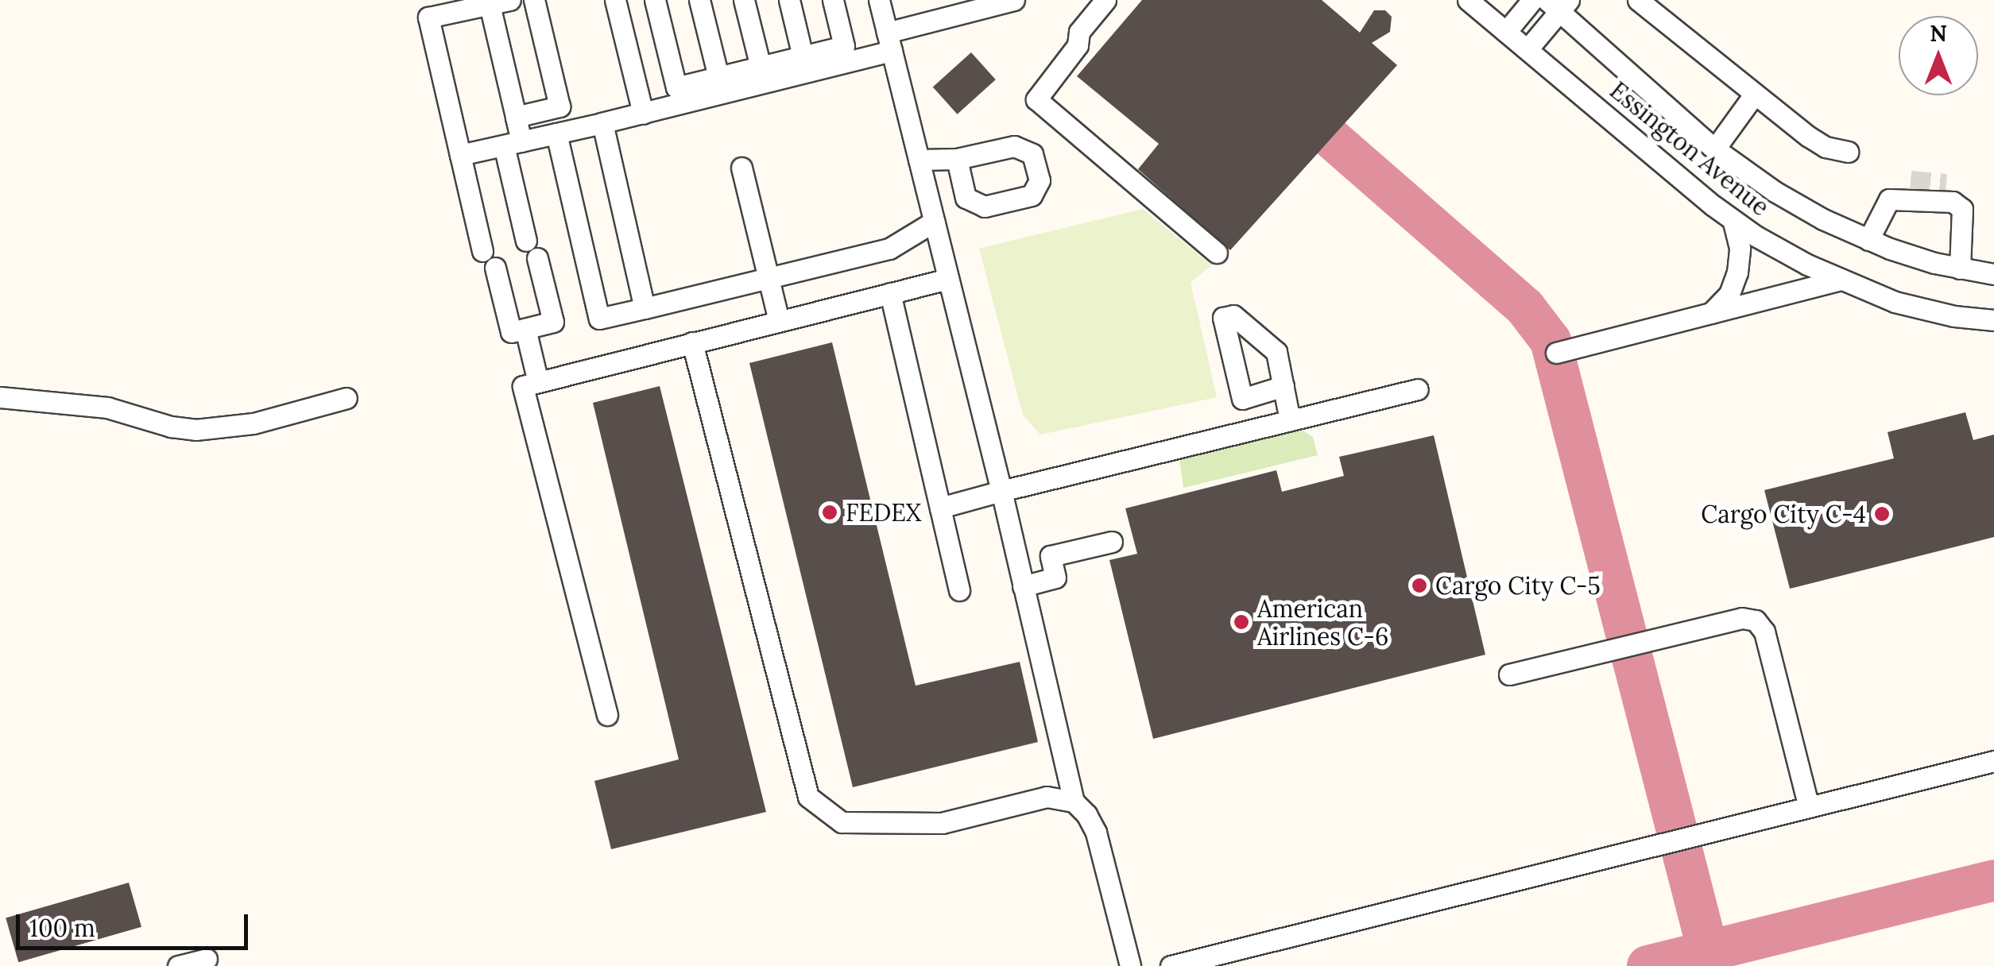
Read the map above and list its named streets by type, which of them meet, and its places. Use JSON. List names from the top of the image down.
{
  "streets": {
    "street": ["Essington Avenue"]
  },
  "places": [
    "FEDEX",
    "Cargo City C-4",
    "Cargo City C-5",
    "American Airlines C-6"
  ],
  "scale_bar": "100 m",
  "north": "top"
}
